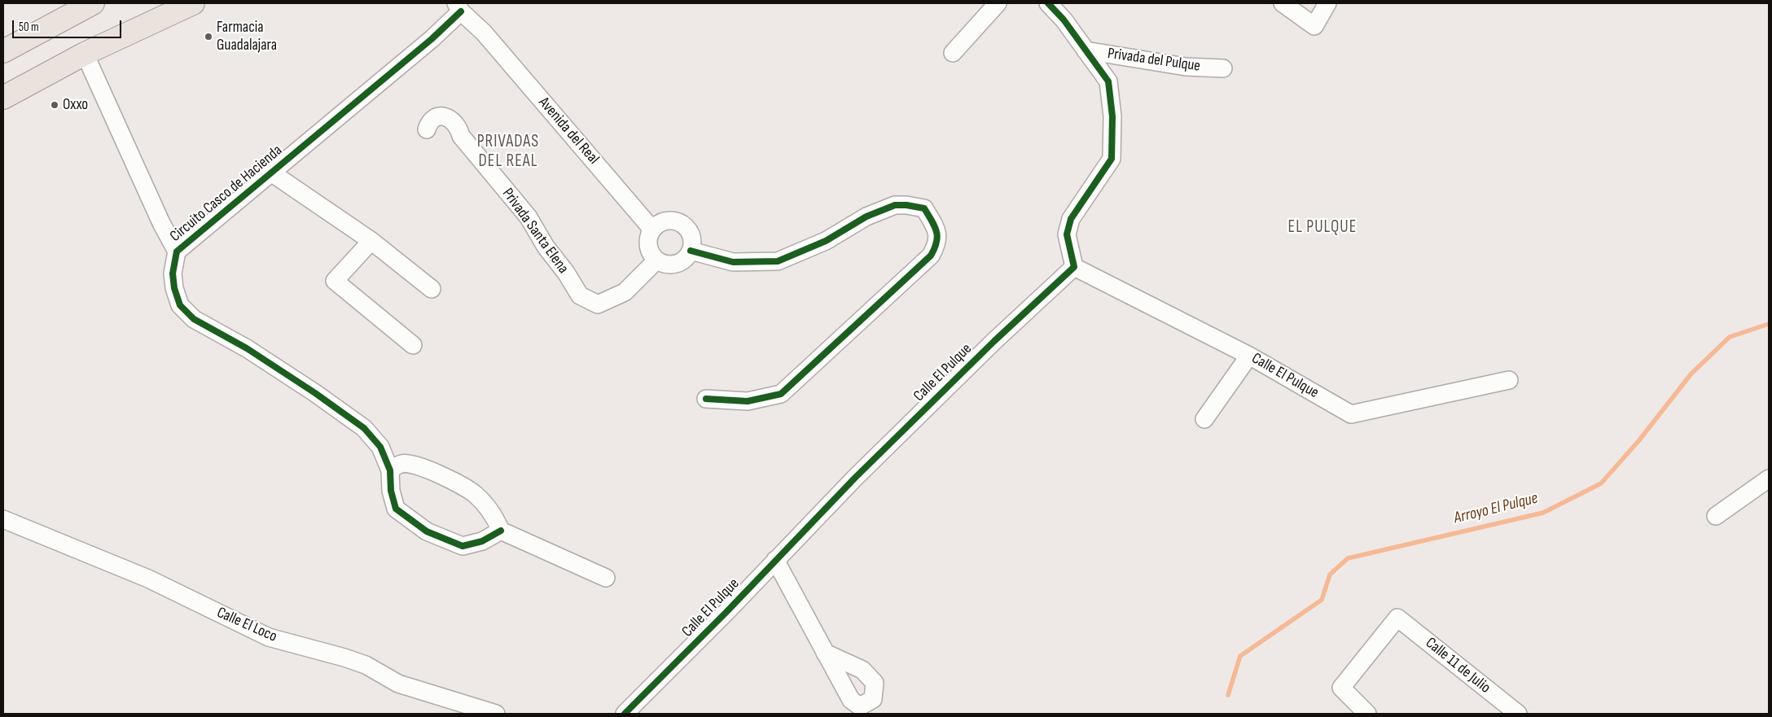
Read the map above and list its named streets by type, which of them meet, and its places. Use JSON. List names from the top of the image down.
{
  "streets": {
    "street": [
      "Privada del Pulque",
      "Avenida del Real",
      "Circuito Casco de Hacienda",
      "Privada Santa Elena",
      "Calle El Pulque",
      "Calle El Loco",
      "Calle 11 de Julio"
    ]
  },
  "crossings": [
    ["Avenida del Real", "Circuito Casco de Hacienda"],
    ["Avenida del Real", "Privada Santa Elena"]
  ],
  "districts": ["PRIVADAS DEL REAL", "EL PULQUE"],
  "water": ["Arroyo El Pulque"],
  "places": ["Farmacia Guadalajara", "Oxxo"],
  "scale_bar": "50 m"
}
